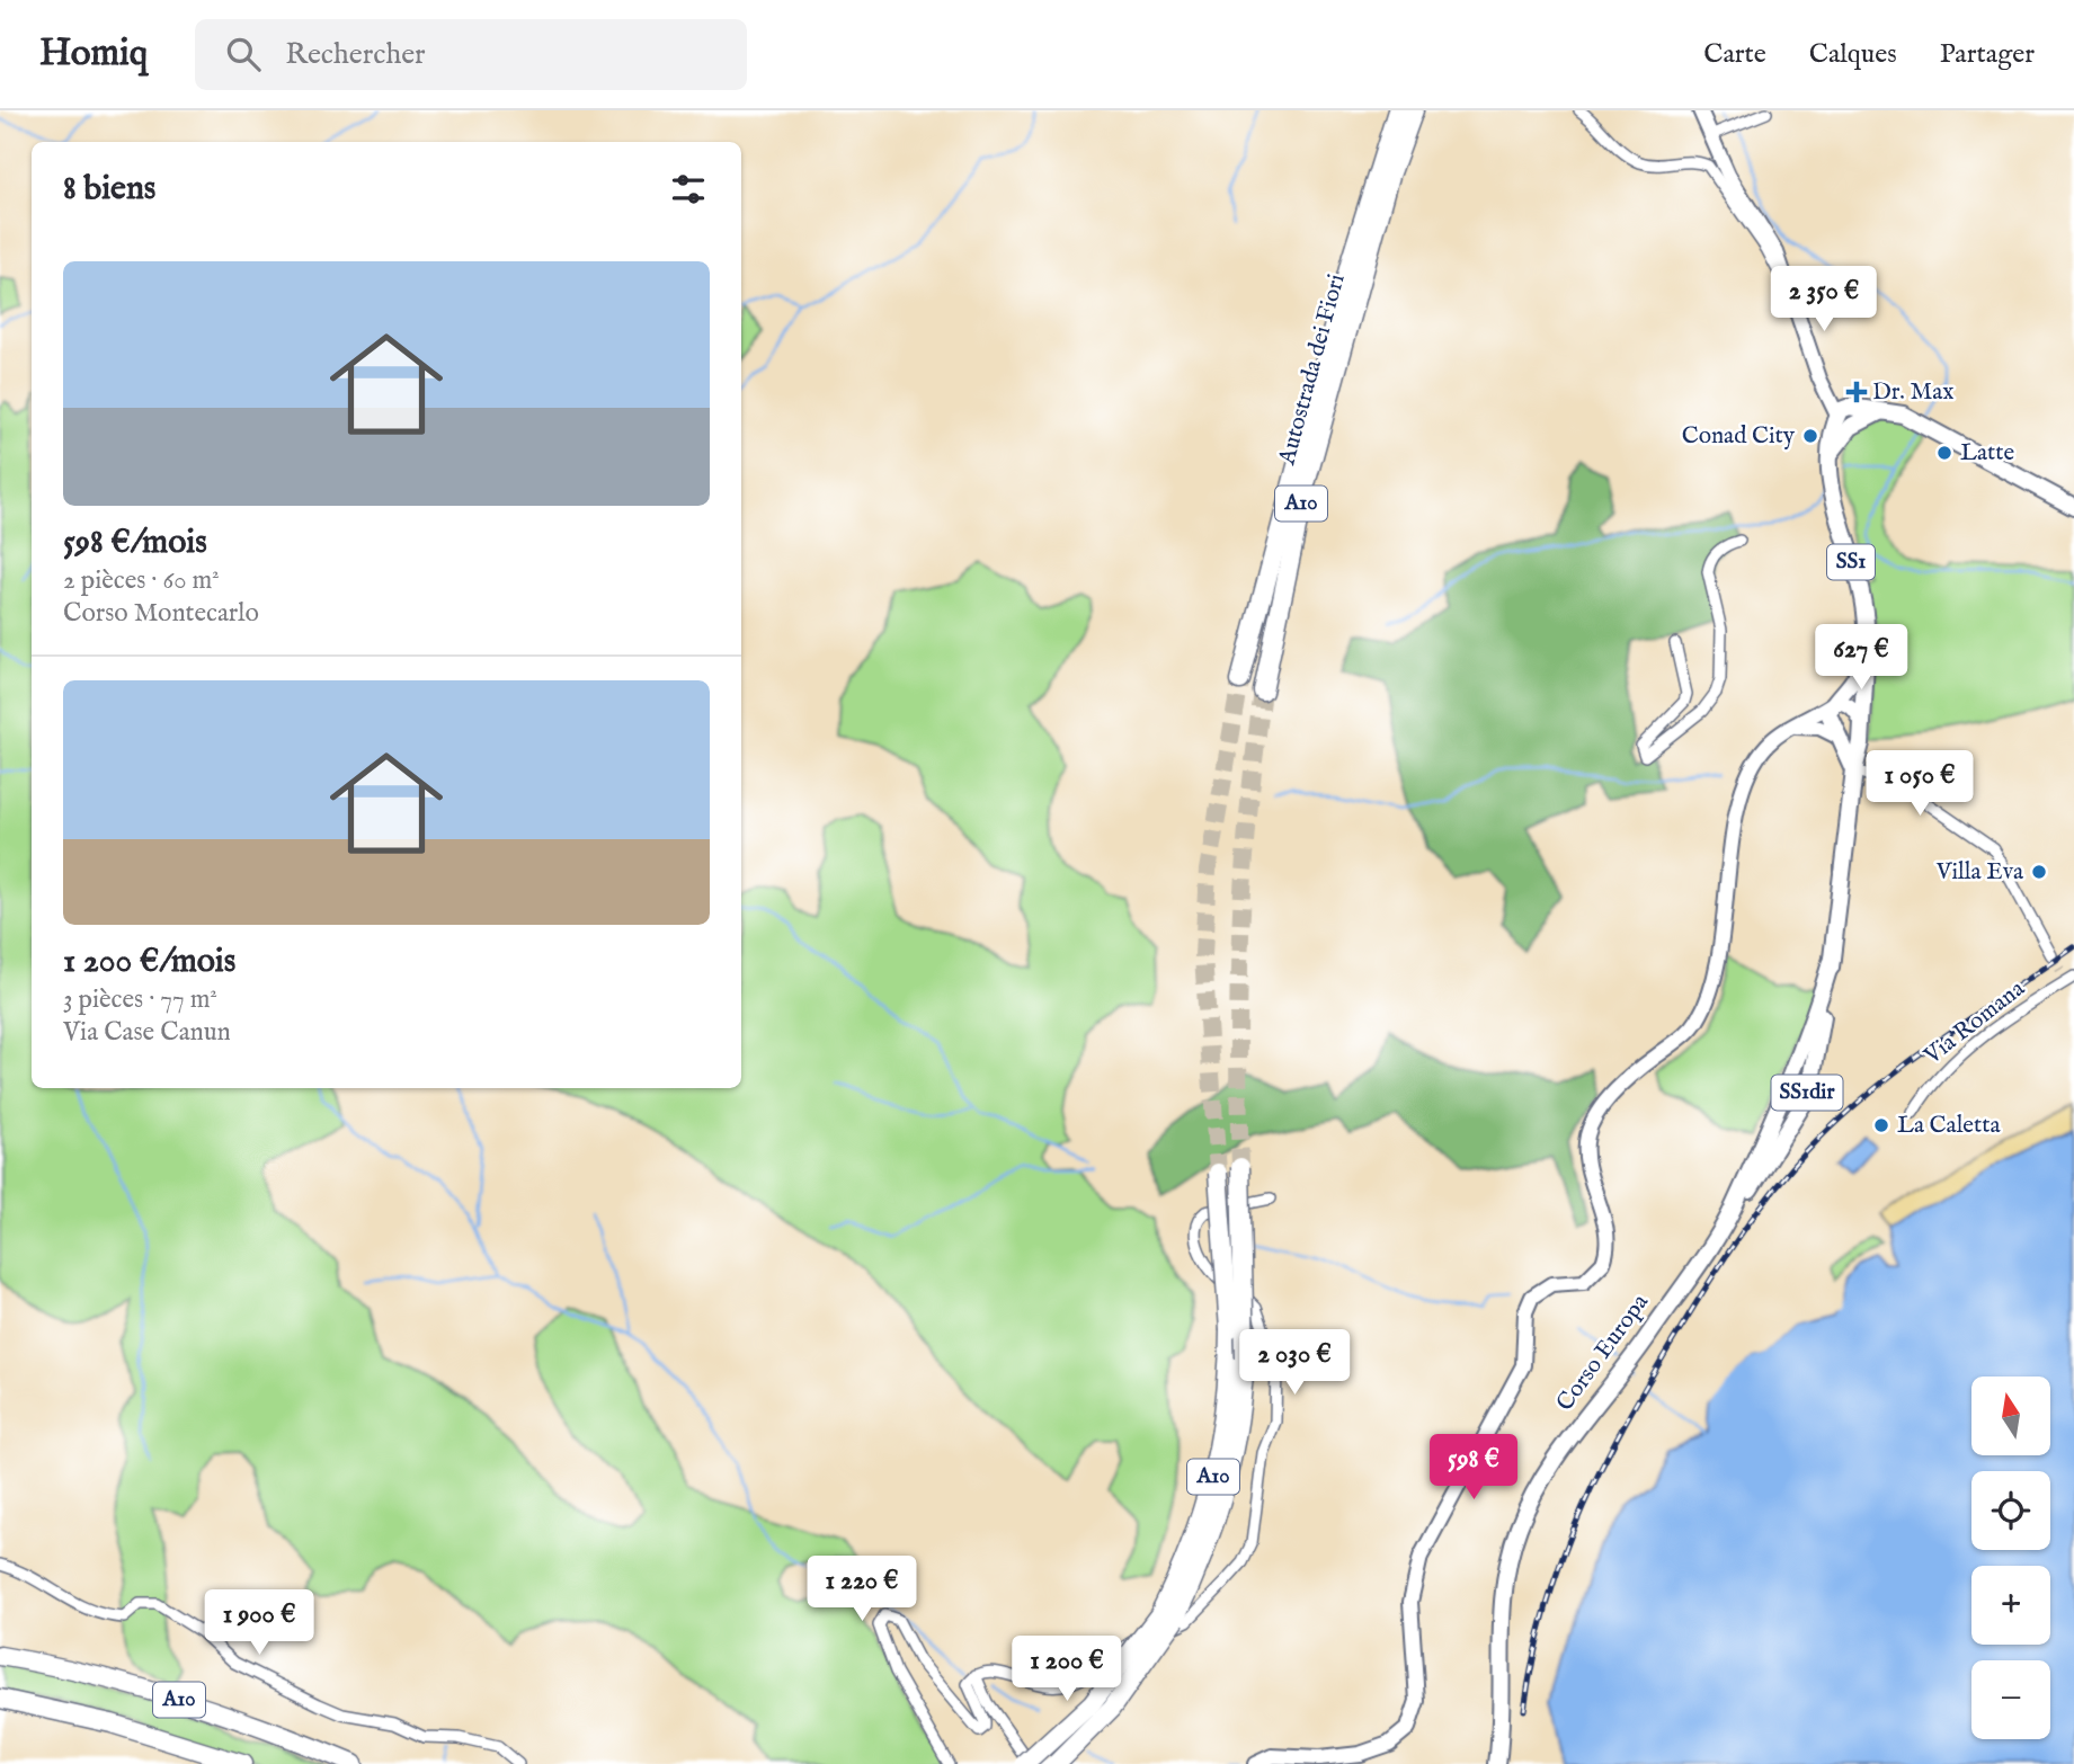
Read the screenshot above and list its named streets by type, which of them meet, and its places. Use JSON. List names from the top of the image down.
{
  "streets": {
    "highway": ["Autostrada dei Fiori", "A10"],
    "main road": ["SS1", "SS1dir", "Corso Europa"],
    "street": ["Via Romana"]
  },
  "crossings": [
    ["SS1", "Corso Europa"]
  ],
  "places": {
    "health": ["Dr. Max"],
    "other": [
      "Conad City",
      "Latte",
      "Villa Eva",
      "La Caletta"
    ]
  },
  "north": "top",
  "page": {
    "header": "Homiq",
    "search": "Rechercher",
    "nav": ["Carte", "Calques", "Partager"],
    "heading": "8 biens",
    "list": [
      {
        "name": "598 €/mois",
        "note": "2 pièces · 60 m² · Corso Montecarlo"
      },
      {
        "name": "1 200 €/mois",
        "note": "3 pièces · 77 m² · Via Case Canun"
      }
    ],
    "price": [
      "2 350 €",
      "627 €",
      "1 050 €",
      "2 030 €",
      "598 €",
      "1 220 €",
      "1 900 €",
      "1 200 €"
    ],
    "map_buttons": ["+", "−"]
  }
}
